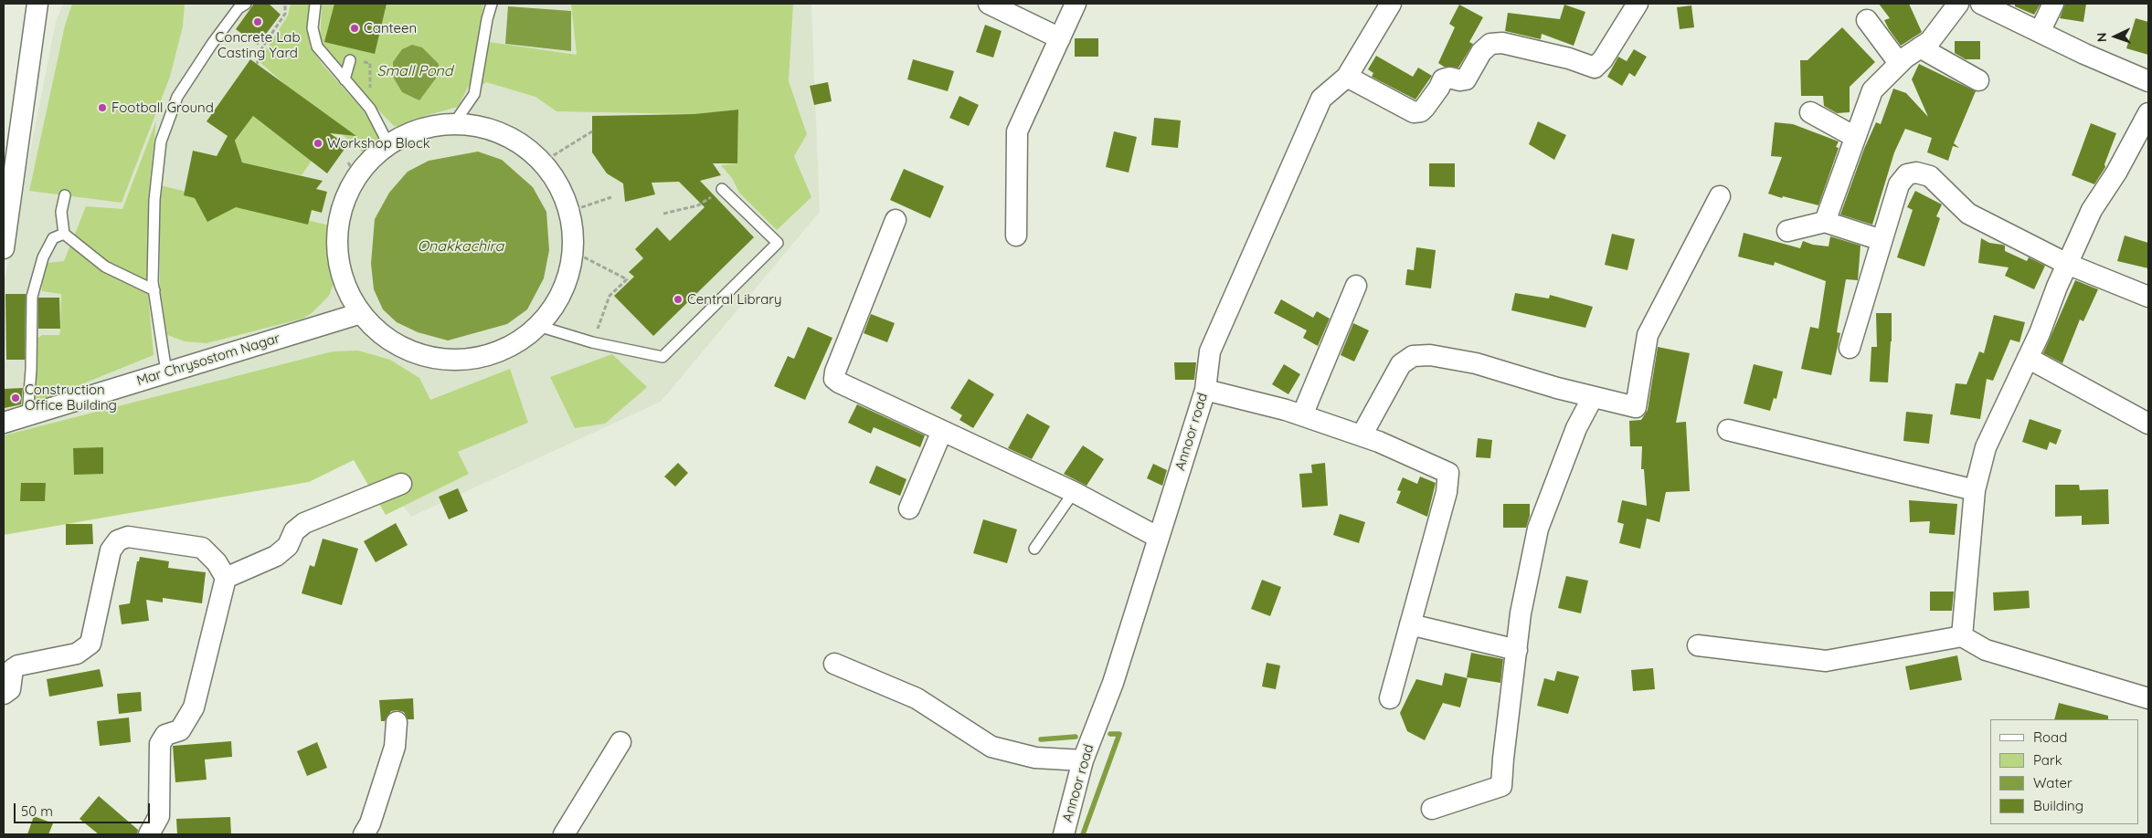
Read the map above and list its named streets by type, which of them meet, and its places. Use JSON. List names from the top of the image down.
{
  "streets": {
    "street": ["Mar Chrysostom Nagar", "Annoor road"]
  },
  "water": ["Small Pond", "Onakkachira"],
  "places": [
    "Concrete Lab Casting Yard",
    "Canteen",
    "Football Ground",
    "Workshop Block",
    "Central Library",
    "Construction Office Building"
  ],
  "legend": [
    "Road",
    "Park",
    "Water",
    "Building"
  ],
  "scale_bar": "50 m",
  "north": "left"
}
